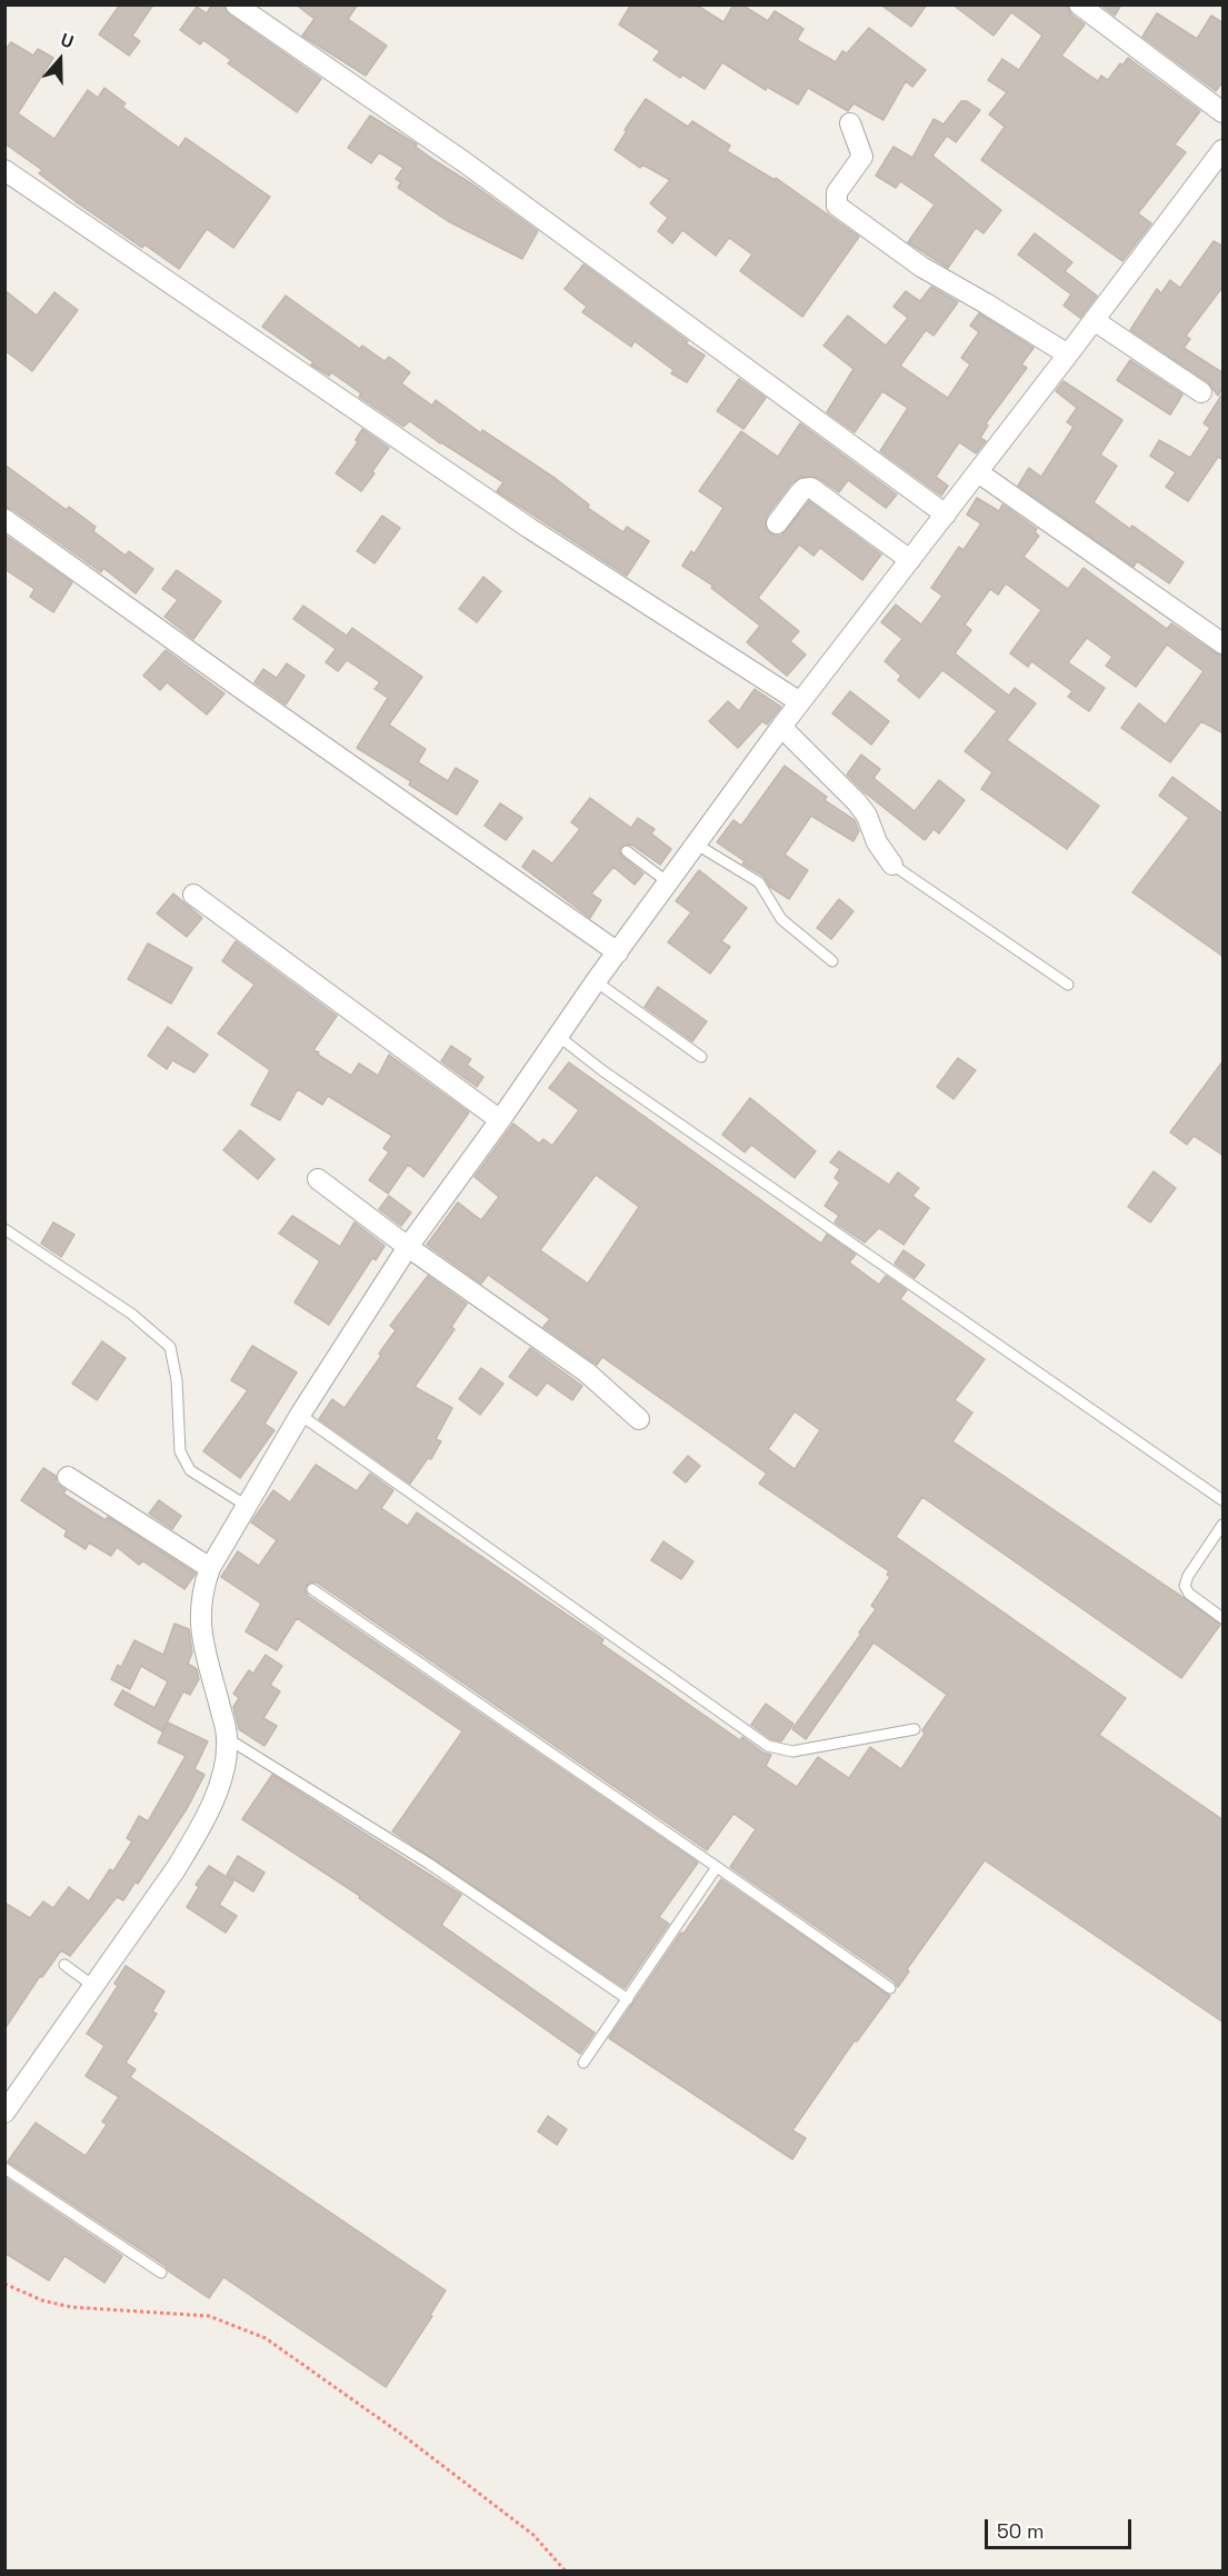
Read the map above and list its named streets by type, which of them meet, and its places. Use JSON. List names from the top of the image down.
{
  "scale_bar": "50 m",
  "north": "top"
}
